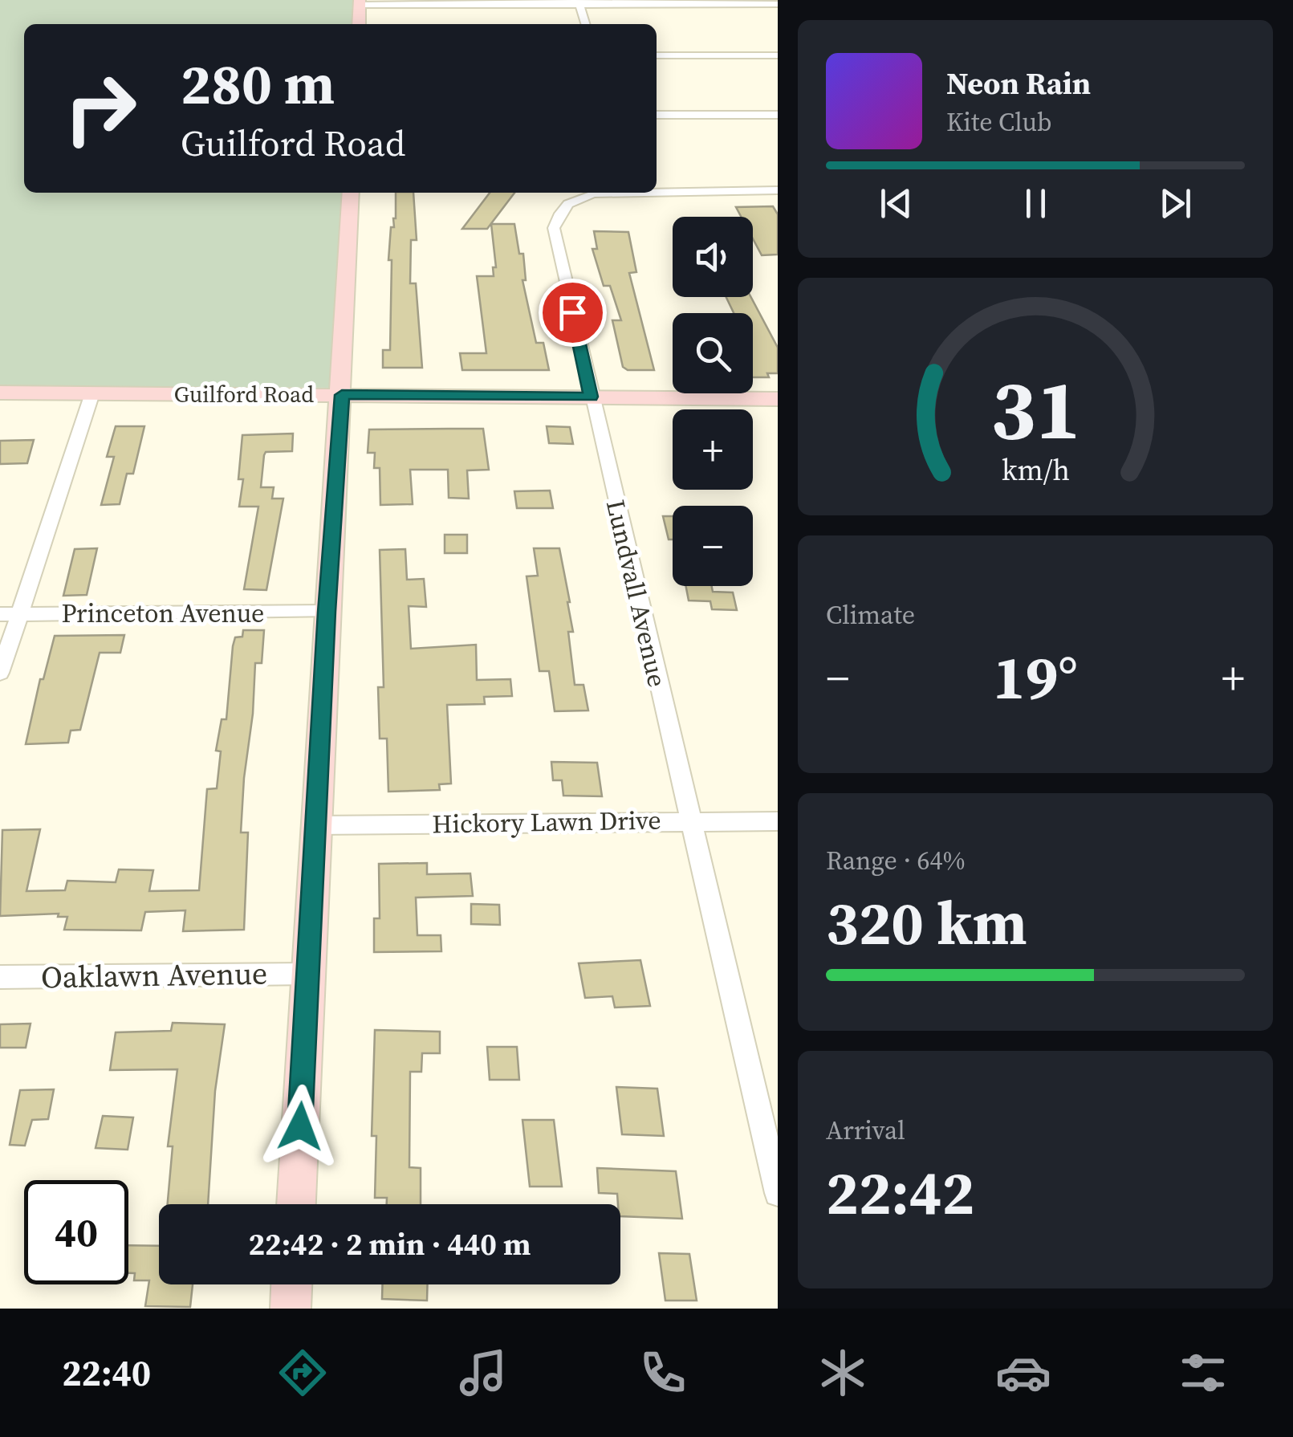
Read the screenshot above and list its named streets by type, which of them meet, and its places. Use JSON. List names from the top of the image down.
{
  "streets": {
    "street": [
      "Guilford Road",
      "Lundvall Avenue",
      "Princeton Avenue",
      "Hickory Lawn Drive",
      "Oaklawn Avenue"
    ]
  },
  "crossings": [
    ["Guilford Road", "Lundvall Avenue"],
    ["Lundvall Avenue", "Hickory Lawn Drive"]
  ],
  "page": {
    "turn": ["280 m", "Guilford Road"],
    "song": ["Neon Rain", "Kite Club"],
    "map_buttons": ["+", "−"],
    "tile": [
      "Climate",
      ["Range · 64%", "320 km"],
      ["Arrival", "22:42"]
    ],
    "heat": ["−", "19°", "+"],
    "limit": "40",
    "trip": "22:42 · 2 min · 440 m",
    "tabs": "22:40",
    "gauge": ["31", "km/h"]
  }
}
